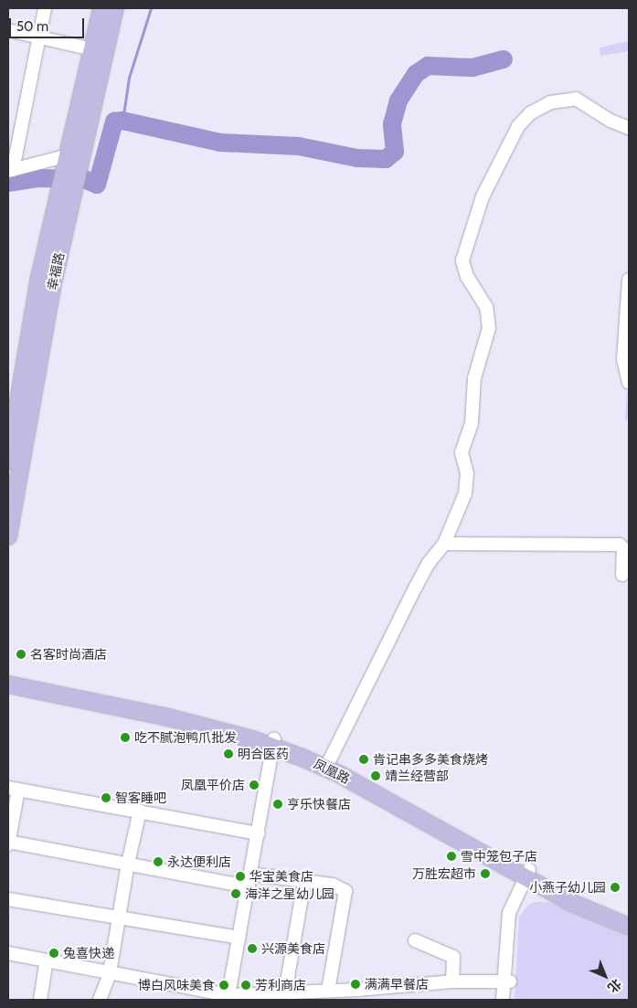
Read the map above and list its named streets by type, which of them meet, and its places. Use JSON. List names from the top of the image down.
{
  "streets": {
    "main road": ["幸福路", "凤凰路"]
  },
  "places": [
    "名客时尚酒店",
    "吃不腻泡鸭爪批发",
    "明合医药",
    "肯记串多多美食烧烤",
    "靖兰经营部",
    "凤凰平价店",
    "智客睡吧",
    "亨乐快餐店",
    "雪中笼包子店",
    "永达便利店",
    "万胜宏超市",
    "华宝美食店",
    "小燕子幼儿园",
    "海洋之星幼儿园",
    "兴源美食店",
    "兔喜快递",
    "满满早餐店",
    "博白风味美食",
    "芳利商店"
  ],
  "scale_bar": "50 m",
  "north": "bottom right"
}
